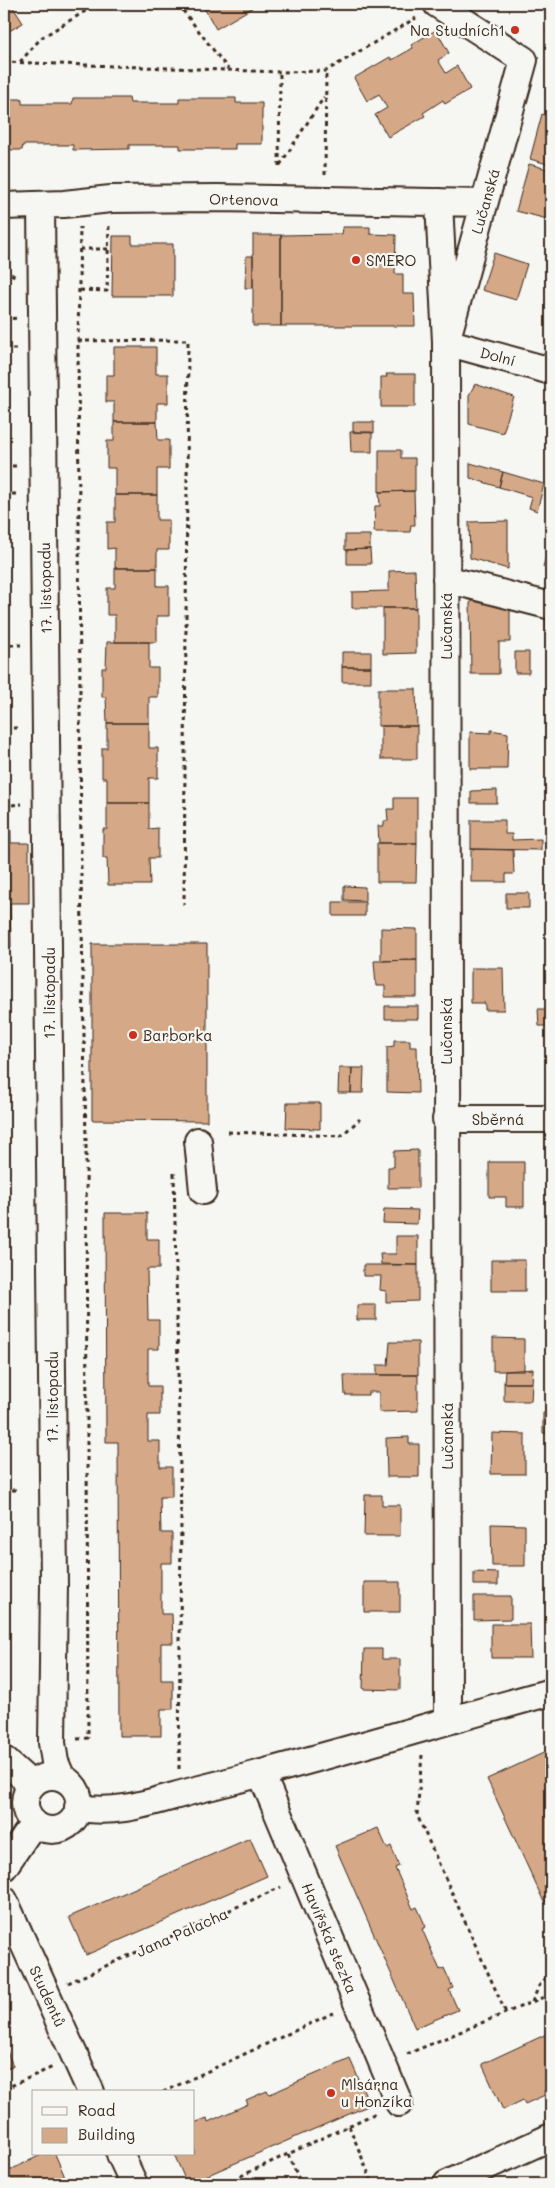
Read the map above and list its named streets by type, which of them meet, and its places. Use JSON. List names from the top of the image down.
{
  "streets": {
    "street": [
      "Ortenova",
      "Lučanská",
      "Dolní",
      "17. listopadu",
      "Sběrná",
      "Havířská stezka",
      "Studentů"
    ],
    "path": ["Jana Palacha"]
  },
  "crossings": [
    ["Ortenova", "Lučanská"],
    ["Ortenova", "17. listopadu"],
    ["Lučanská", "Dolní"],
    ["Lučanská", "Sběrná"],
    ["Jana Palacha", "Havířská stezka"]
  ],
  "places": [
    "Na Studních1",
    "SMERO",
    "Barborka",
    "Mlsárna u Honzíka"
  ],
  "legend": ["Road", "Building"]
}
